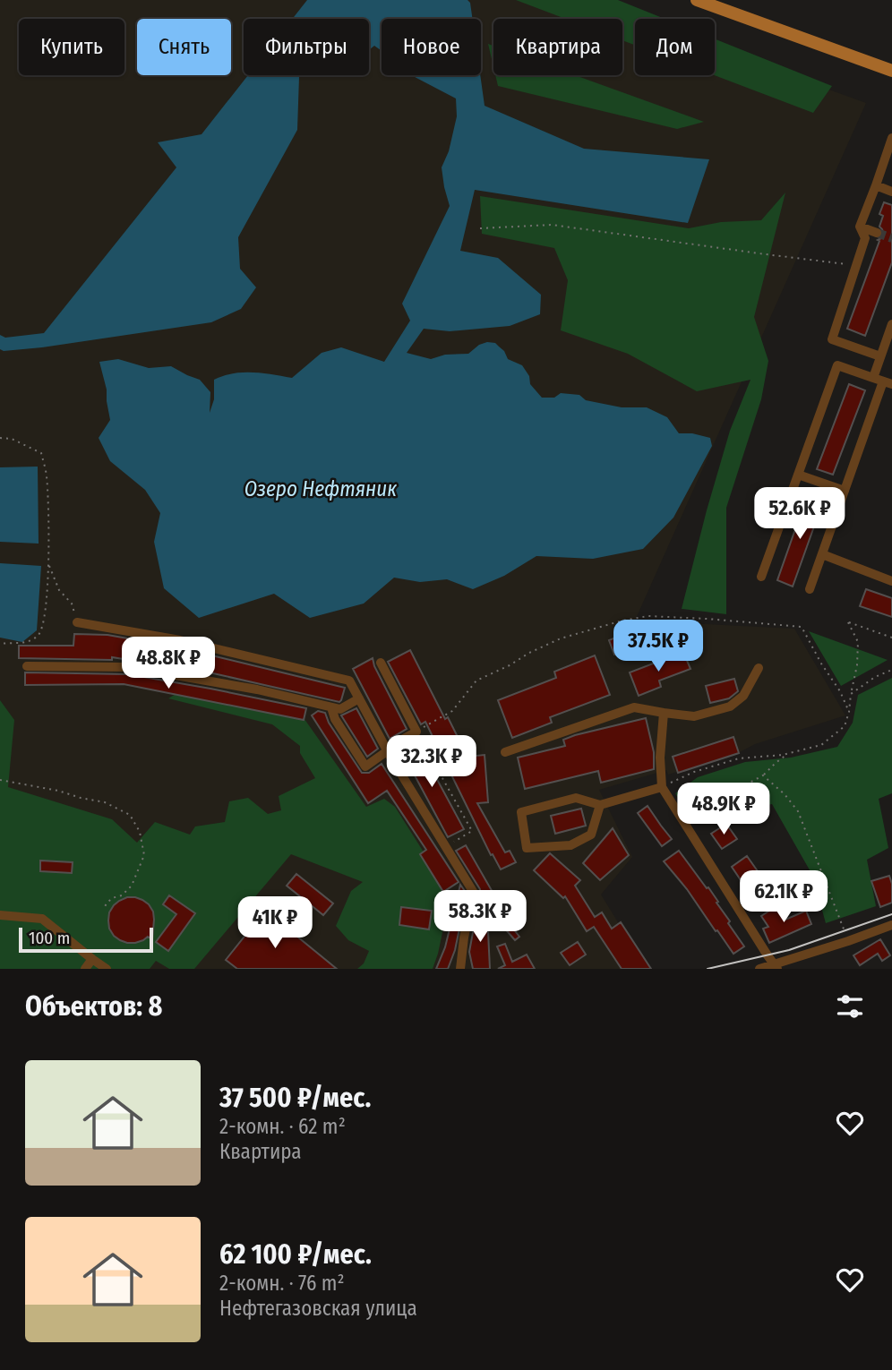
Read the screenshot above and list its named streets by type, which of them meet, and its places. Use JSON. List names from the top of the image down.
{
  "water": ["Озеро Нефтяник"],
  "scale_bar": "100 m",
  "page": {
    "chip": [
      "Купить",
      "Снять",
      "Фильтры",
      "Новое",
      "Квартира",
      "Дом"
    ],
    "price": [
      "52.6K ₽",
      "37.5K ₽",
      "48.8K ₽",
      "32.3K ₽",
      "48.9K ₽",
      "62.1K ₽",
      "58.3K ₽",
      "41K ₽"
    ],
    "scale": "100 m",
    "heading": "Объектов: 8",
    "list": [
      {
        "name": "37 500 ₽/мес.",
        "note": "2-комн. · 62 m² · Квартира"
      },
      {
        "name": "62 100 ₽/мес.",
        "note": "2-комн. · 76 m² · Нефтегазовская улица"
      }
    ]
  }
}
